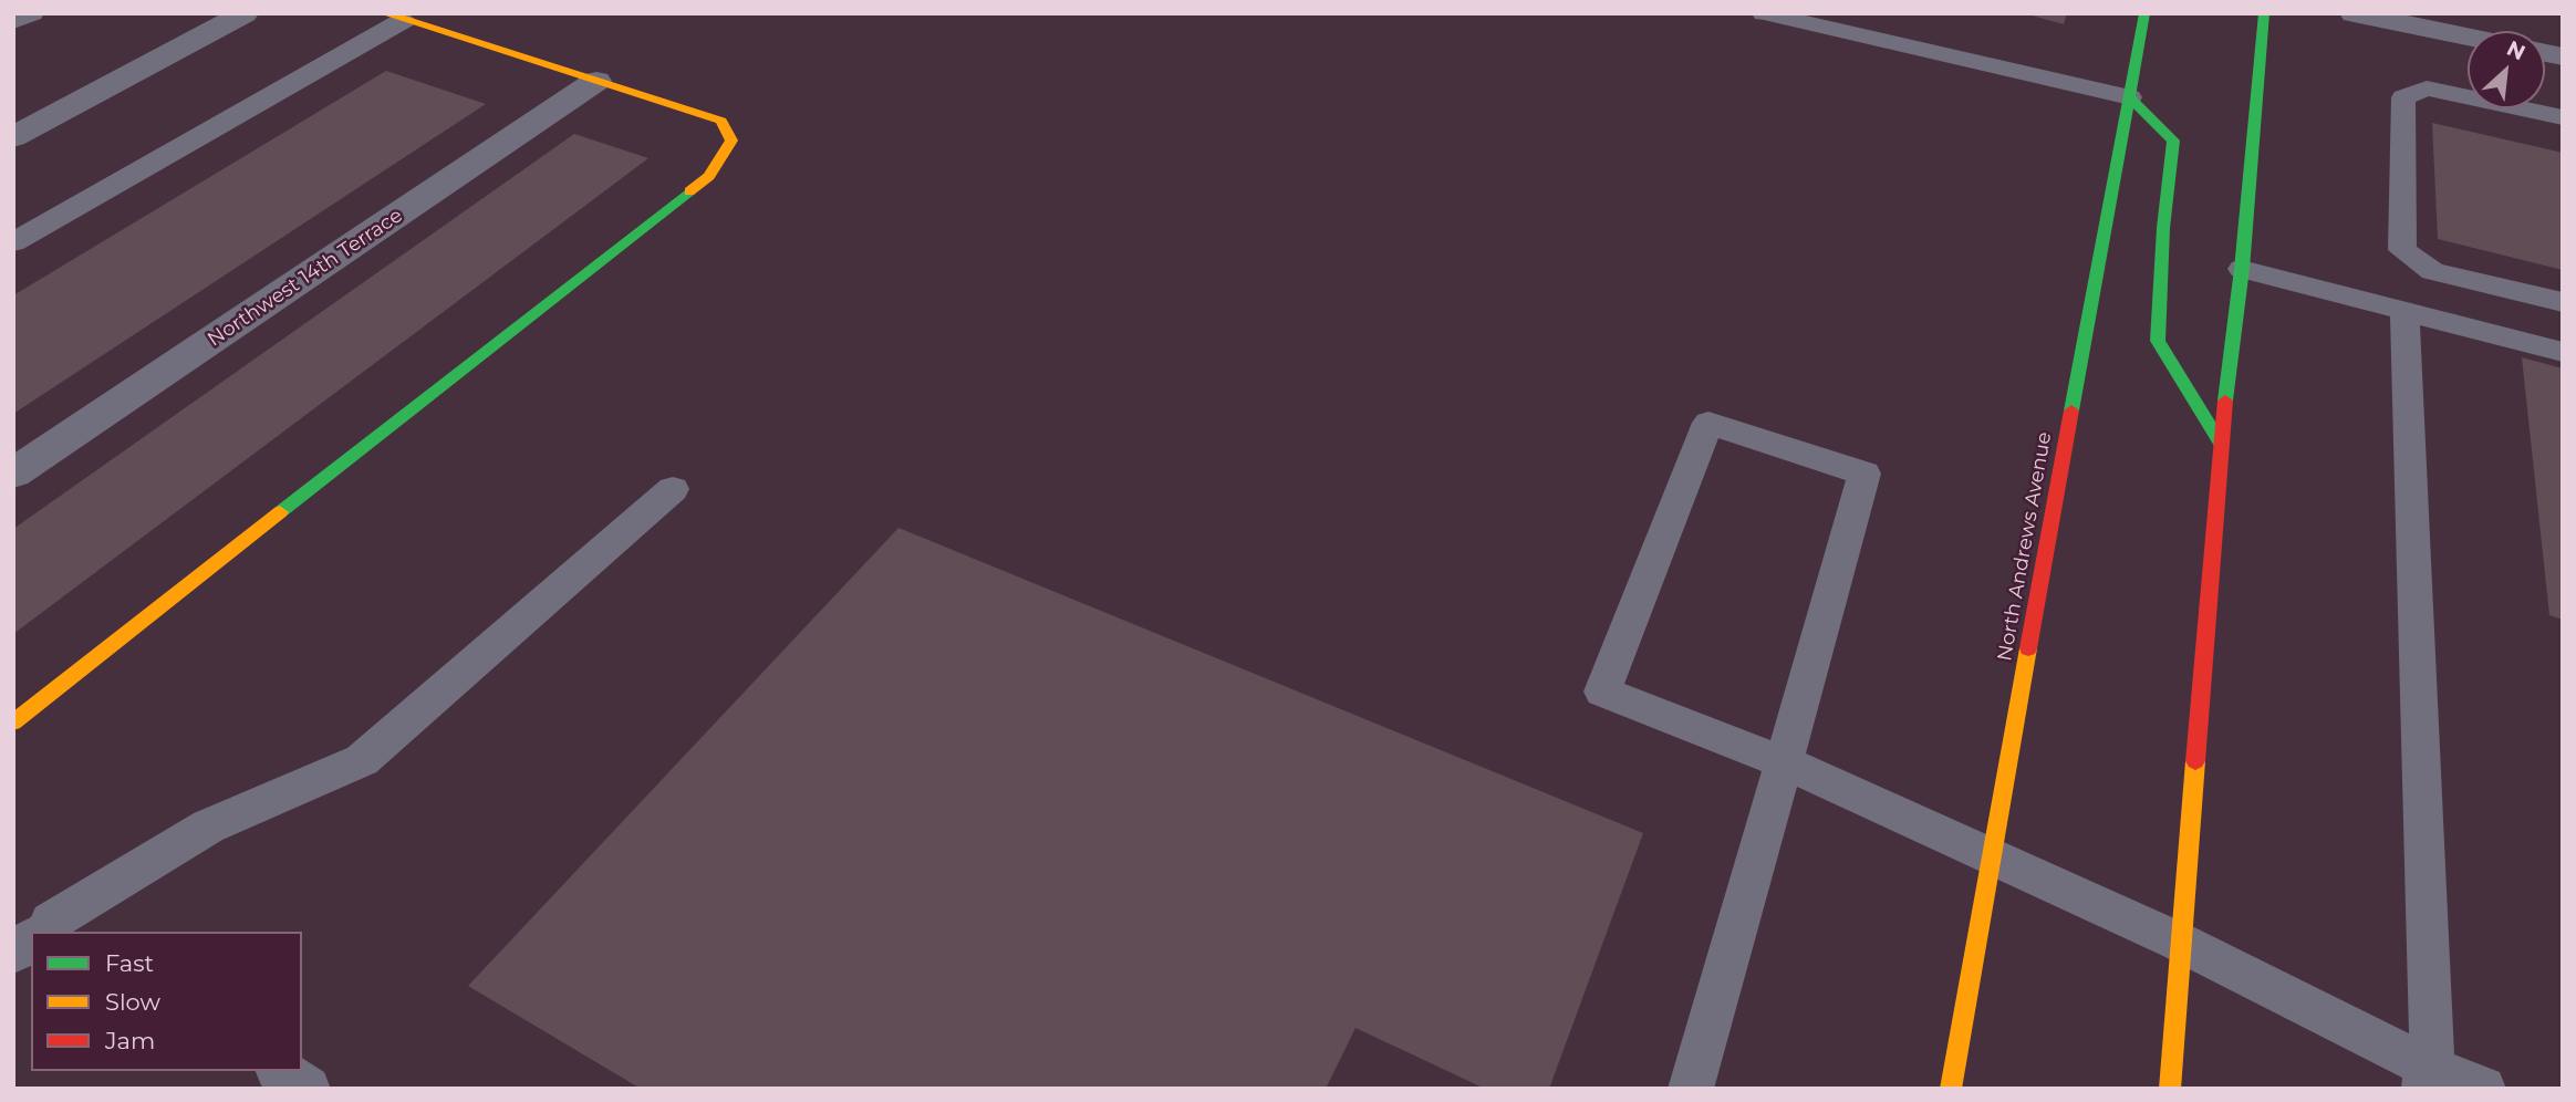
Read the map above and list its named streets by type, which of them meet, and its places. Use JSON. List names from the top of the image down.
{
  "streets": {
    "street": ["Northwest 14th Terrace", "North Andrews Avenue"]
  },
  "legend": ["Fast", "Slow", "Jam"],
  "north": "top right"
}
